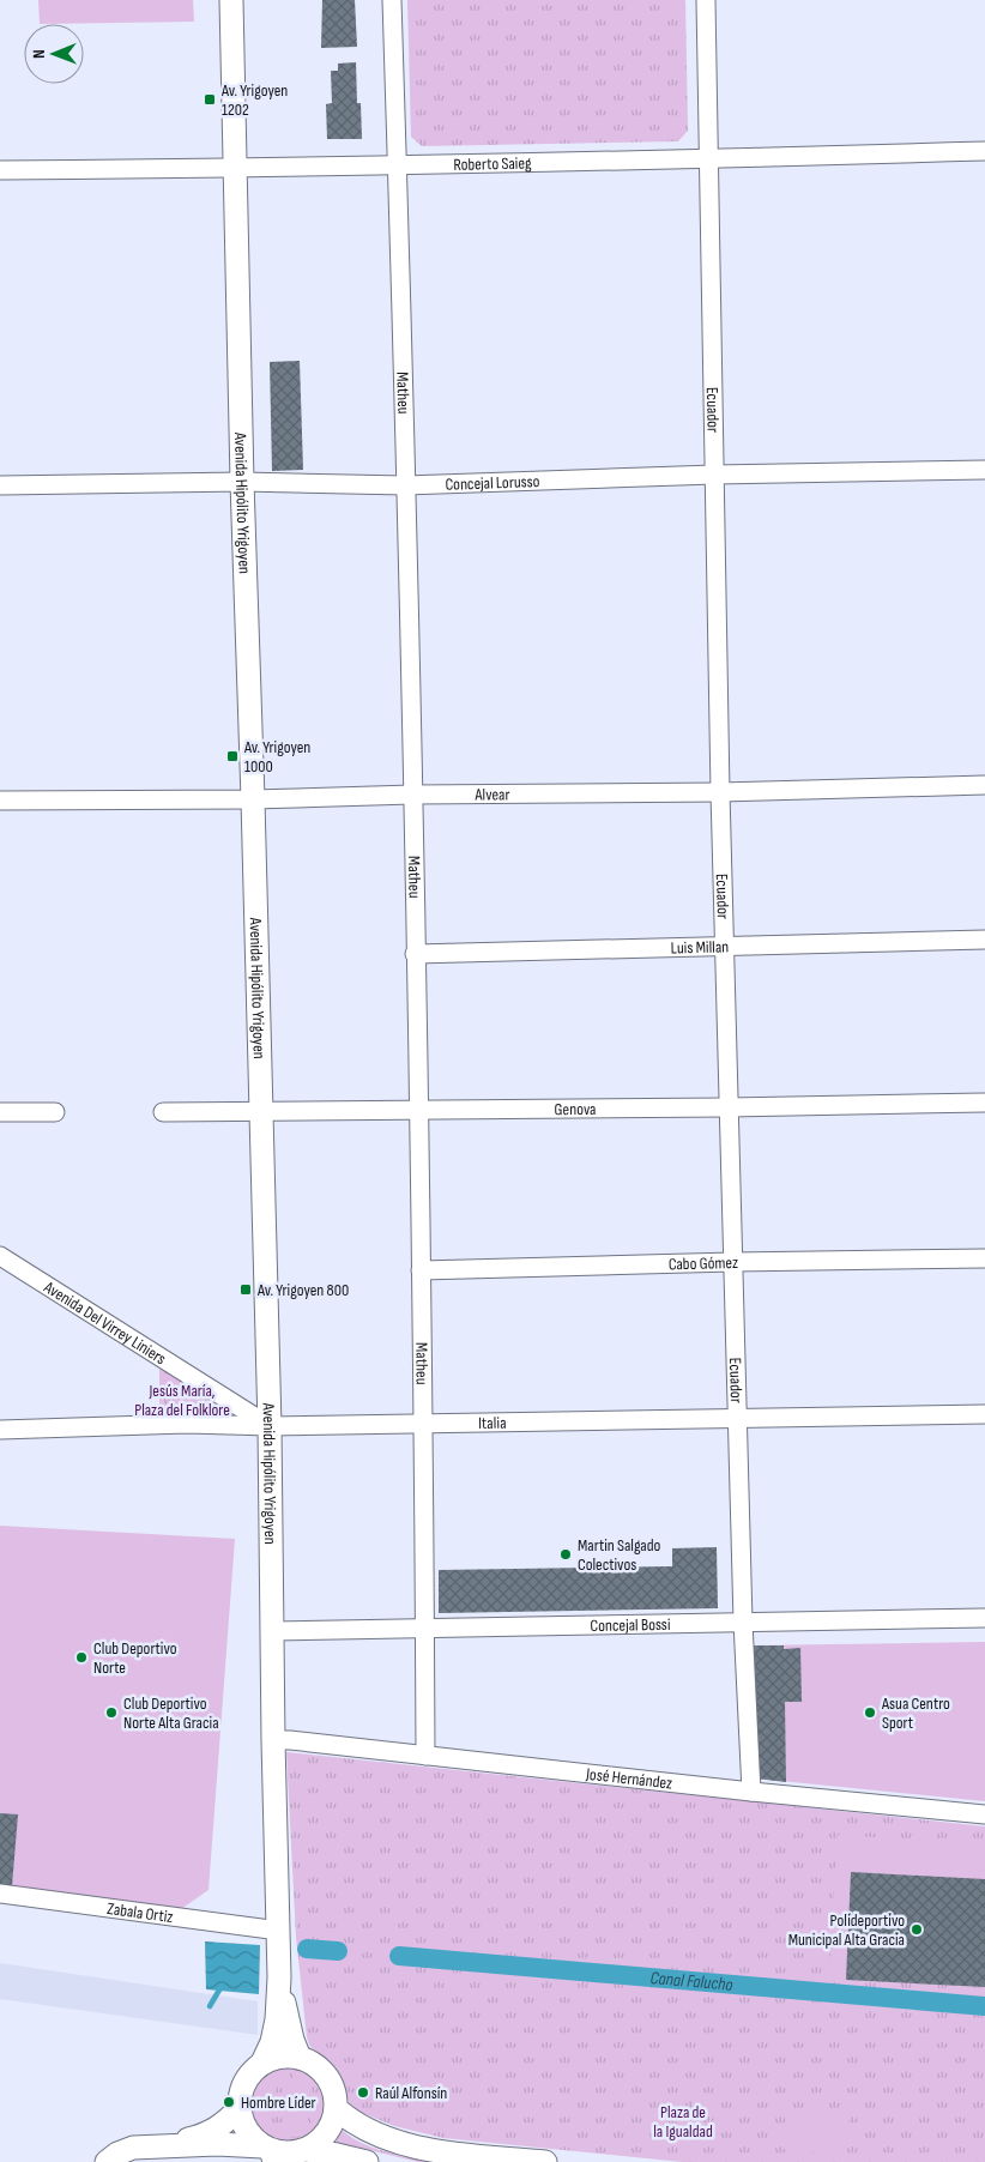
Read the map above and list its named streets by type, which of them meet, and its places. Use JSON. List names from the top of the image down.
{
  "streets": {
    "main road": ["Avenida Hipólito Yrigoyen"],
    "street": [
      "Roberto Saieg",
      "Matheu",
      "Ecuador",
      "Concejal Lorusso",
      "Alvear",
      "Luis Millan",
      "Genova",
      "Cabo Gómez",
      "Avenida Del Virrey Liniers",
      "Italia",
      "Concejal Bossi",
      "José Hernández",
      "Zabala Ortiz"
    ]
  },
  "crossings": [
    ["Roberto Saieg", "Matheu"],
    ["Roberto Saieg", "Ecuador"],
    ["Roberto Saieg", "Avenida Hipólito Yrigoyen"],
    ["Matheu", "Concejal Lorusso"],
    ["Matheu", "Alvear"],
    ["Matheu", "Luis Millan"],
    ["Matheu", "Genova"],
    ["Matheu", "Cabo Gómez"],
    ["Matheu", "Italia"],
    ["Matheu", "Concejal Bossi"],
    ["Matheu", "José Hernández"],
    ["Ecuador", "Concejal Lorusso"],
    ["Ecuador", "Alvear"],
    ["Ecuador", "Luis Millan"],
    ["Ecuador", "Genova"],
    ["Ecuador", "Cabo Gómez"],
    ["Ecuador", "Italia"],
    ["Ecuador", "Concejal Bossi"],
    ["Ecuador", "José Hernández"],
    ["Concejal Lorusso", "Avenida Hipólito Yrigoyen"],
    ["Avenida Hipólito Yrigoyen", "Alvear"],
    ["Avenida Hipólito Yrigoyen", "Genova"],
    ["Avenida Hipólito Yrigoyen", "Avenida Del Virrey Liniers"],
    ["Avenida Hipólito Yrigoyen", "Italia"],
    ["Avenida Hipólito Yrigoyen", "Concejal Bossi"],
    ["Avenida Hipólito Yrigoyen", "José Hernández"],
    ["Avenida Hipólito Yrigoyen", "Zabala Ortiz"],
    ["Avenida Del Virrey Liniers", "Italia"]
  ],
  "water": ["Canal Falucho"],
  "parks": ["Jesús María, Plaza del Folklore", "Plaza de la Igualdad"],
  "places": {
    "transit": ["Av. Yrigoyen 1202", "Av. Yrigoyen 1000", "Av. Yrigoyen 800"],
    "other": [
      "Martin Salgado Colectivos",
      "Club Deportivo Norte",
      "Club Deportivo Norte Alta Gracia",
      "Asua Centro Sport",
      "Polideportivo Municipal Alta Gracia",
      "Raúl Alfonsín",
      "Hombre Líder"
    ]
  },
  "north": "left"
}
